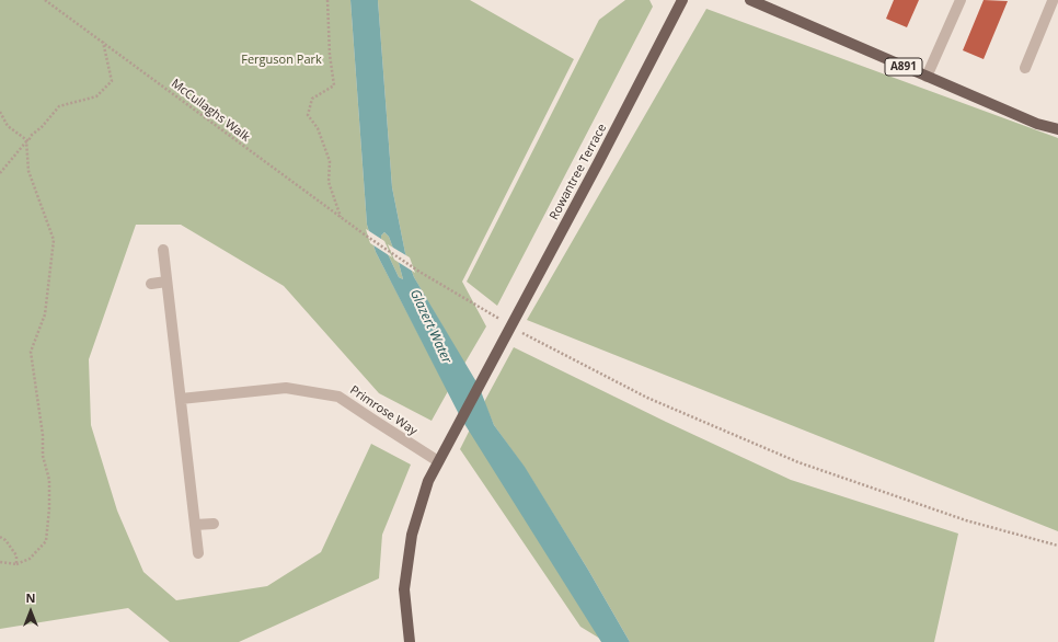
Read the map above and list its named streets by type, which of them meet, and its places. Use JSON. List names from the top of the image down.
{
  "streets": {
    "main road": ["A891", "Rowantree Terrace"],
    "street": ["Primrose Way"],
    "path": ["McCullaghs Walk"]
  },
  "crossings": [
    ["McCullaghs Walk", "Rowantree Terrace"],
    ["Rowantree Terrace", "Primrose Way"]
  ],
  "water": ["Glazert Water"],
  "parks": ["Ferguson Park"],
  "north": "top"
}
